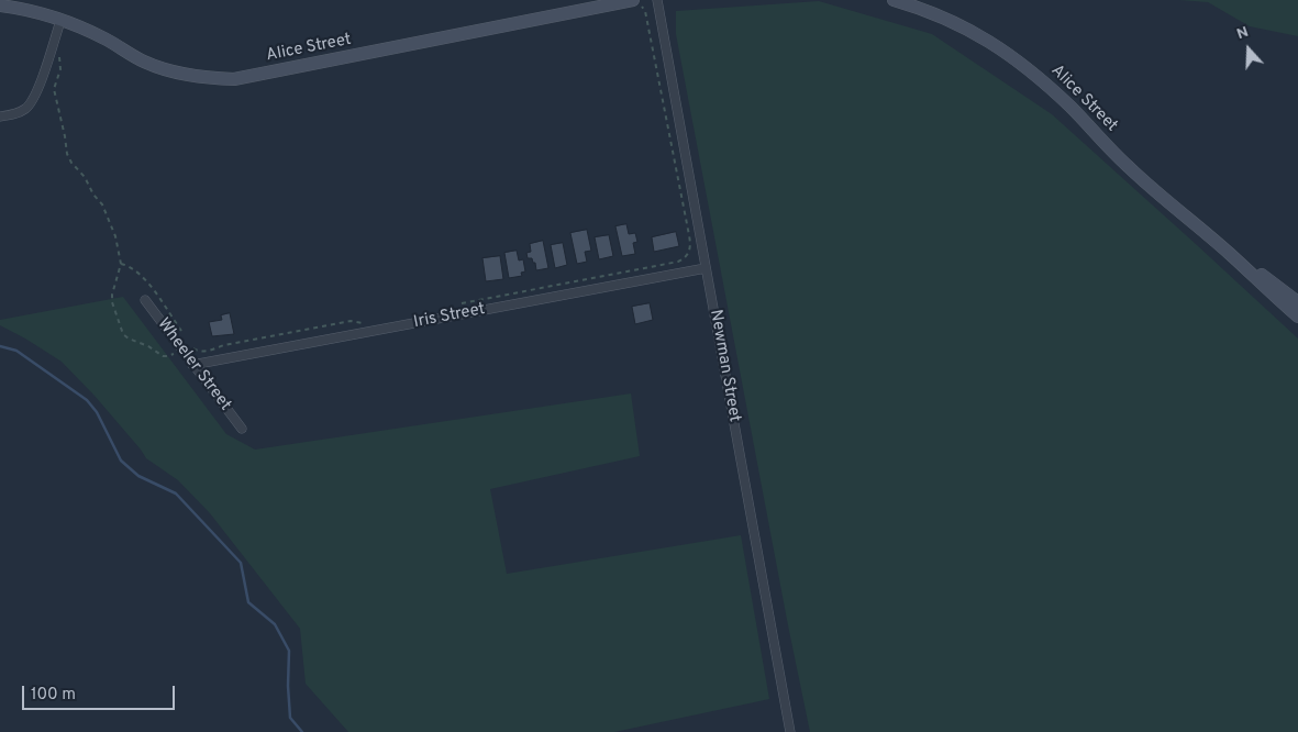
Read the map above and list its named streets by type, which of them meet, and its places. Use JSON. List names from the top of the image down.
{
  "streets": {
    "street": [
      "Alice Street",
      "Iris Street",
      "Wheeler Street",
      "Newman Street"
    ]
  },
  "crossings": [
    ["Iris Street", "Wheeler Street"],
    ["Iris Street", "Newman Street"]
  ],
  "scale_bar": "100 m",
  "north": "top"
}
